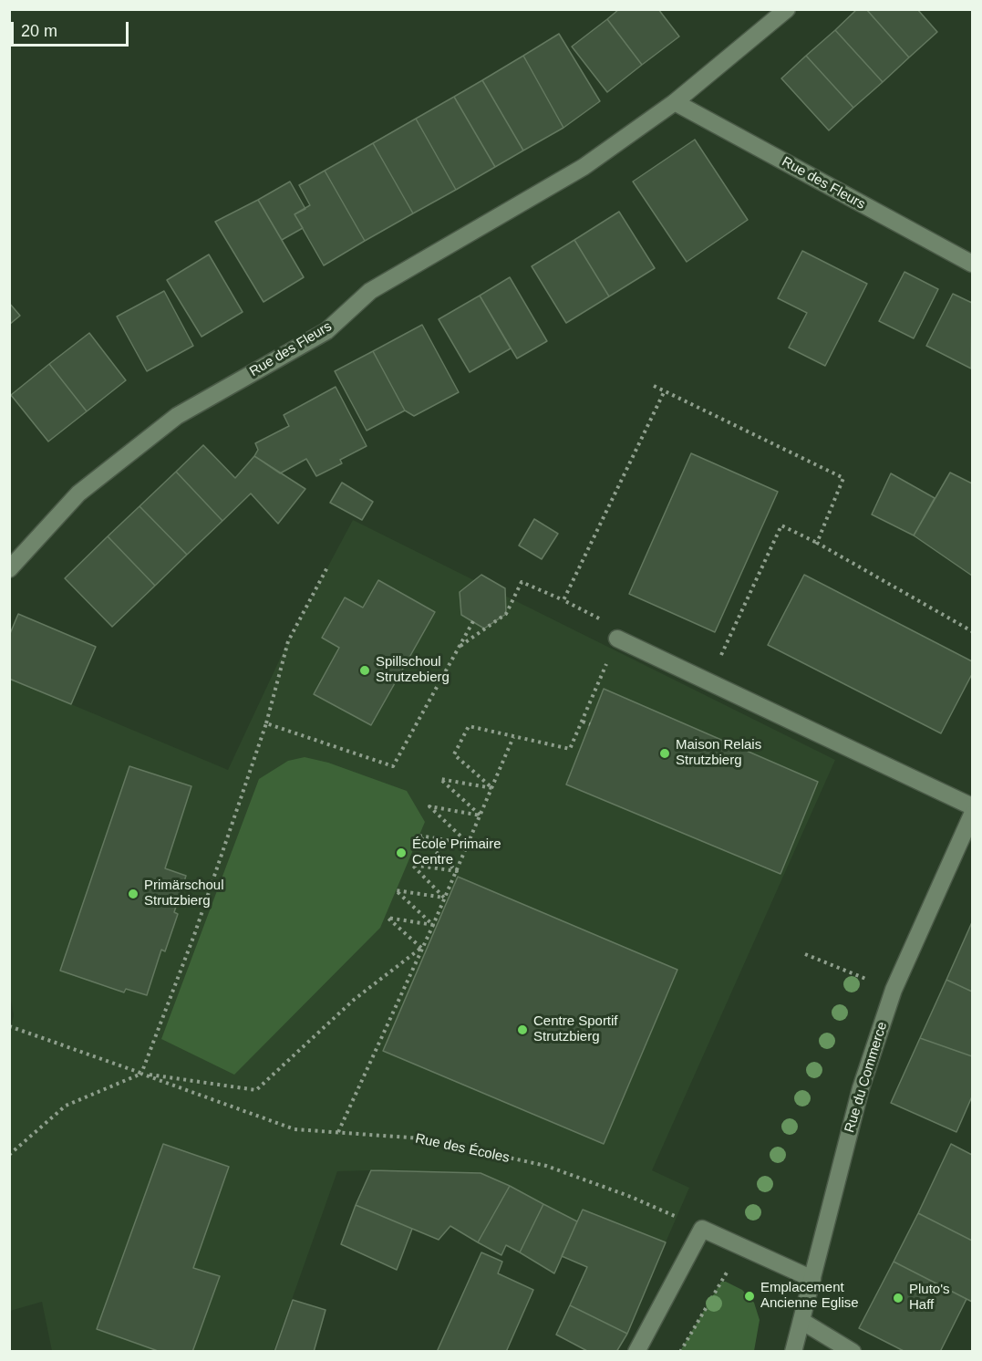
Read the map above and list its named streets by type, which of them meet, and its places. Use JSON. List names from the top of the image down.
{
  "streets": {
    "street": ["Rue des Fleurs", "Rue du Commerce"],
    "path": ["Rue des Écoles"]
  },
  "places": [
    "Spillschoul Strutzebierg",
    "Maison Relais Strutzbierg",
    "École Primaire Centre",
    "Primärschoul Strutzbierg",
    "Centre Sportif Strutzbierg",
    "Emplacement Ancienne Eglise",
    "Pluto's Haff"
  ],
  "scale_bar": "20 m"
}
